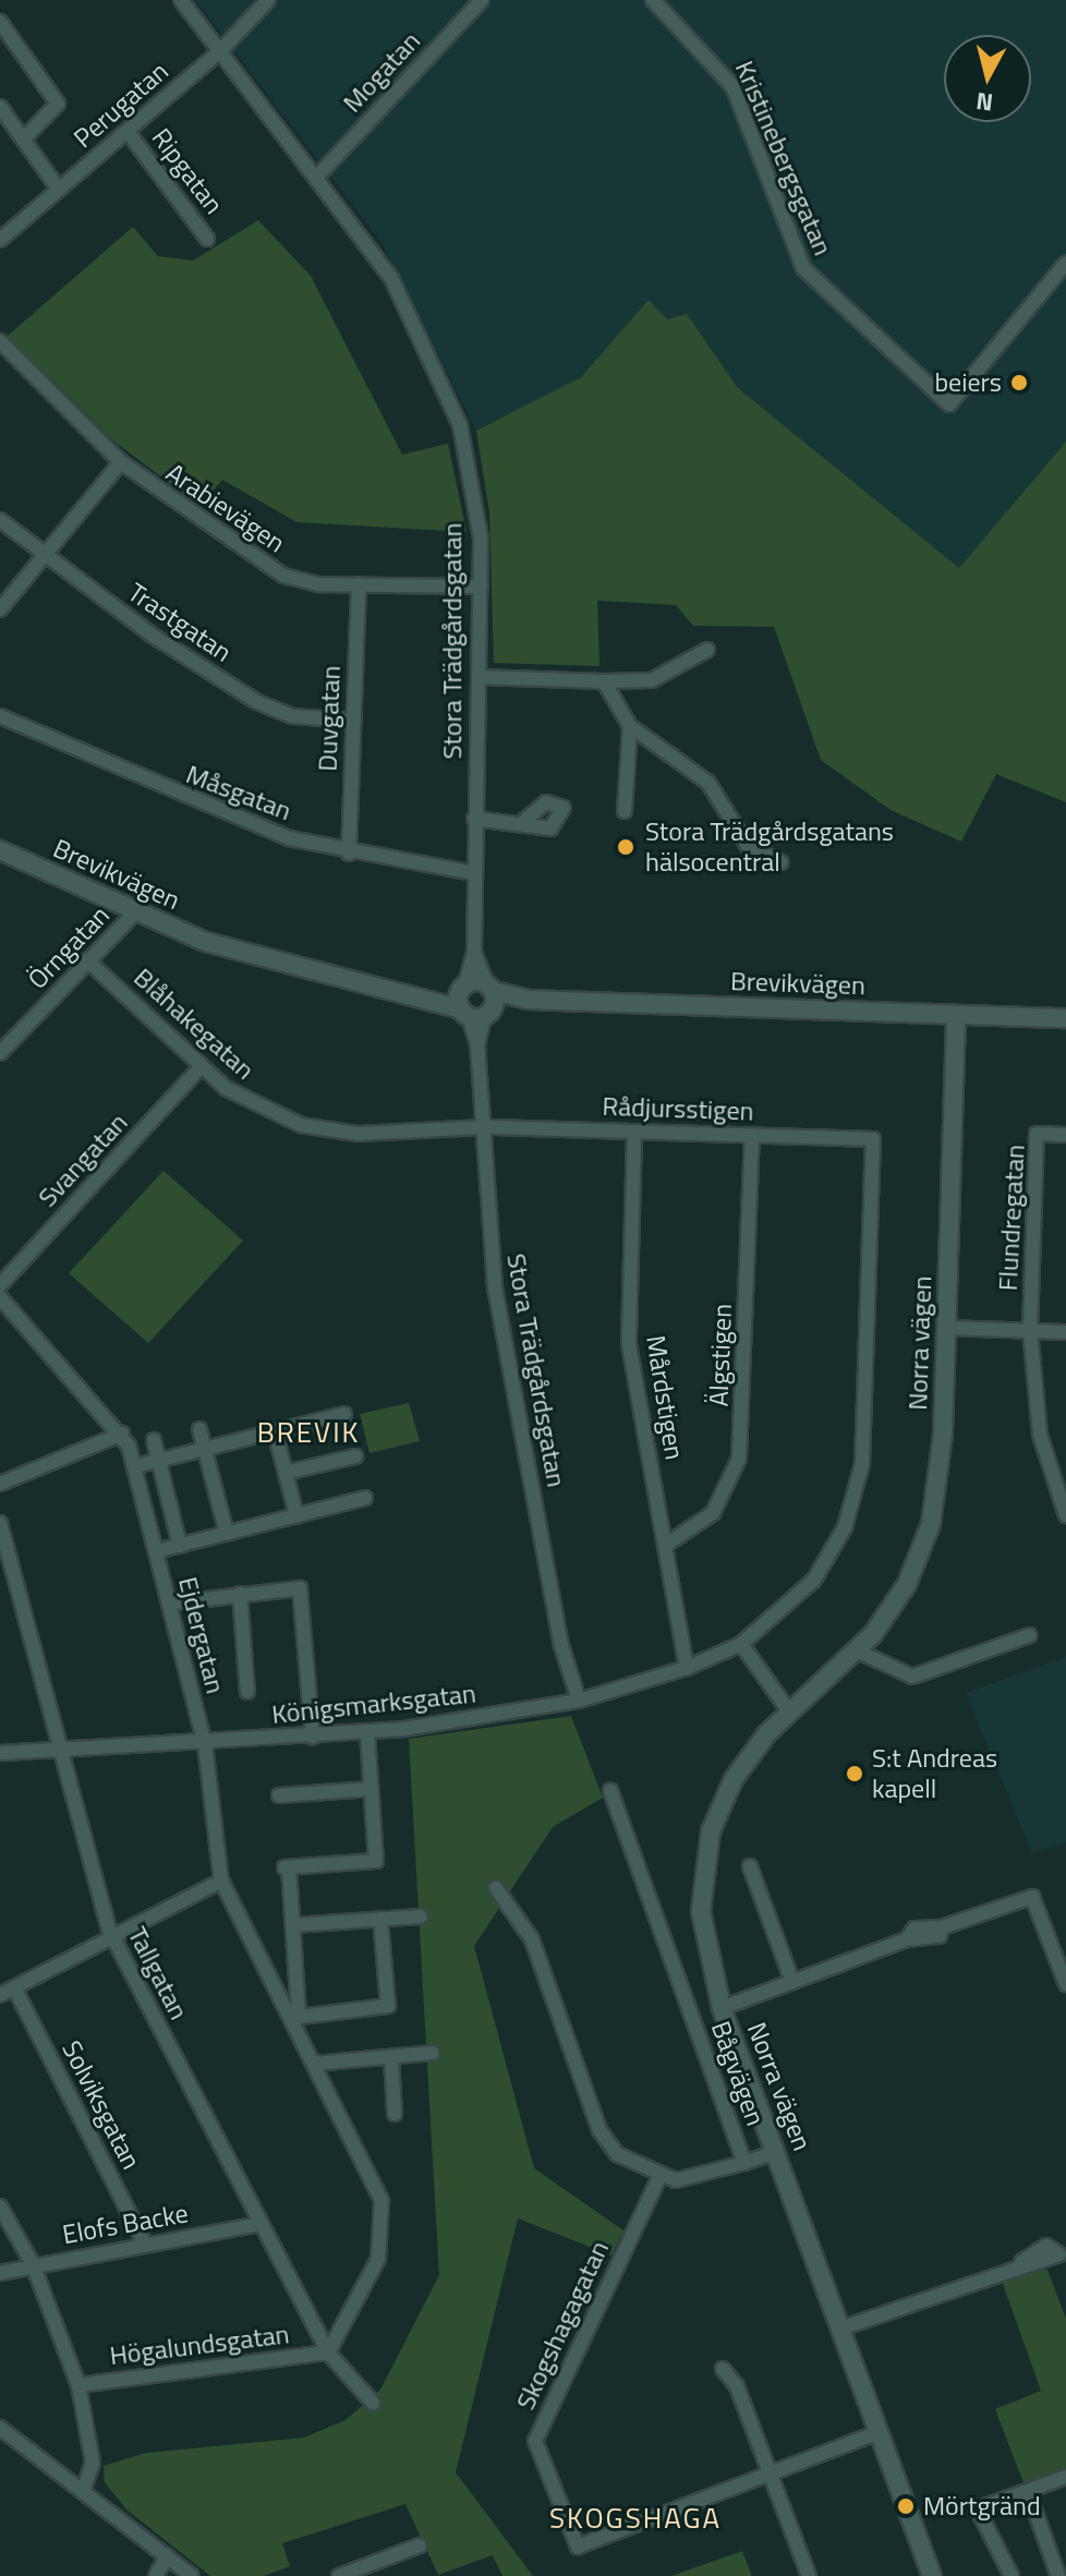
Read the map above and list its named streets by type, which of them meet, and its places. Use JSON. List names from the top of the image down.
{
  "streets": {
    "street": [
      "Mogatan",
      "Perugatan",
      "Kristinebergsgatan",
      "Ripgatan",
      "Arabievägen",
      "Trastgatan",
      "Stora Trädgårdsgatan",
      "Duvgatan",
      "Måsgatan",
      "Brevikvägen",
      "Örngatan",
      "Blåhakegatan",
      "Rådjursstigen",
      "Svangatan",
      "Flundregatan",
      "Norra vägen",
      "Älgstigen",
      "Mårdstigen",
      "Ejdergatan",
      "Königsmarksgatan",
      "Tallgatan",
      "Bågvägen",
      "Solviksgatan",
      "Elofs Backe",
      "Skogshagagatan",
      "Högalundsgatan"
    ]
  },
  "crossings": [
    ["Mogatan", "Stora Trädgårdsgatan"],
    ["Perugatan", "Ripgatan"],
    ["Perugatan", "Stora Trädgårdsgatan"],
    ["Arabievägen", "Stora Trädgårdsgatan"],
    ["Arabievägen", "Duvgatan"],
    ["Trastgatan", "Duvgatan"],
    ["Stora Trädgårdsgatan", "Måsgatan"],
    ["Stora Trädgårdsgatan", "Brevikvägen"],
    ["Stora Trädgårdsgatan", "Blåhakegatan"],
    ["Stora Trädgårdsgatan", "Rådjursstigen"],
    ["Stora Trädgårdsgatan", "Königsmarksgatan"],
    ["Duvgatan", "Måsgatan"],
    ["Brevikvägen", "Örngatan"],
    ["Brevikvägen", "Norra vägen"],
    ["Örngatan", "Blåhakegatan"],
    ["Blåhakegatan", "Rådjursstigen"],
    ["Blåhakegatan", "Svangatan"],
    ["Rådjursstigen", "Älgstigen"],
    ["Rådjursstigen", "Mårdstigen"],
    ["Rådjursstigen", "Königsmarksgatan"],
    ["Norra vägen", "Skogshagagatan"],
    ["Älgstigen", "Mårdstigen"],
    ["Mårdstigen", "Königsmarksgatan"],
    ["Ejdergatan", "Königsmarksgatan"],
    ["Ejdergatan", "Tallgatan"],
    ["Ejdergatan", "Högalundsgatan"],
    ["Königsmarksgatan", "Tallgatan"],
    ["Tallgatan", "Elofs Backe"],
    ["Tallgatan", "Högalundsgatan"],
    ["Bågvägen", "Skogshagagatan"],
    ["Solviksgatan", "Elofs Backe"]
  ],
  "districts": ["BREVIK", "SKOGSHAGA"],
  "places": [
    "beiers",
    "Stora Trädgårdsgatans hälsocentral",
    "S:t Andreas kapell",
    "Mörtgränd"
  ],
  "north": "bottom"
}
